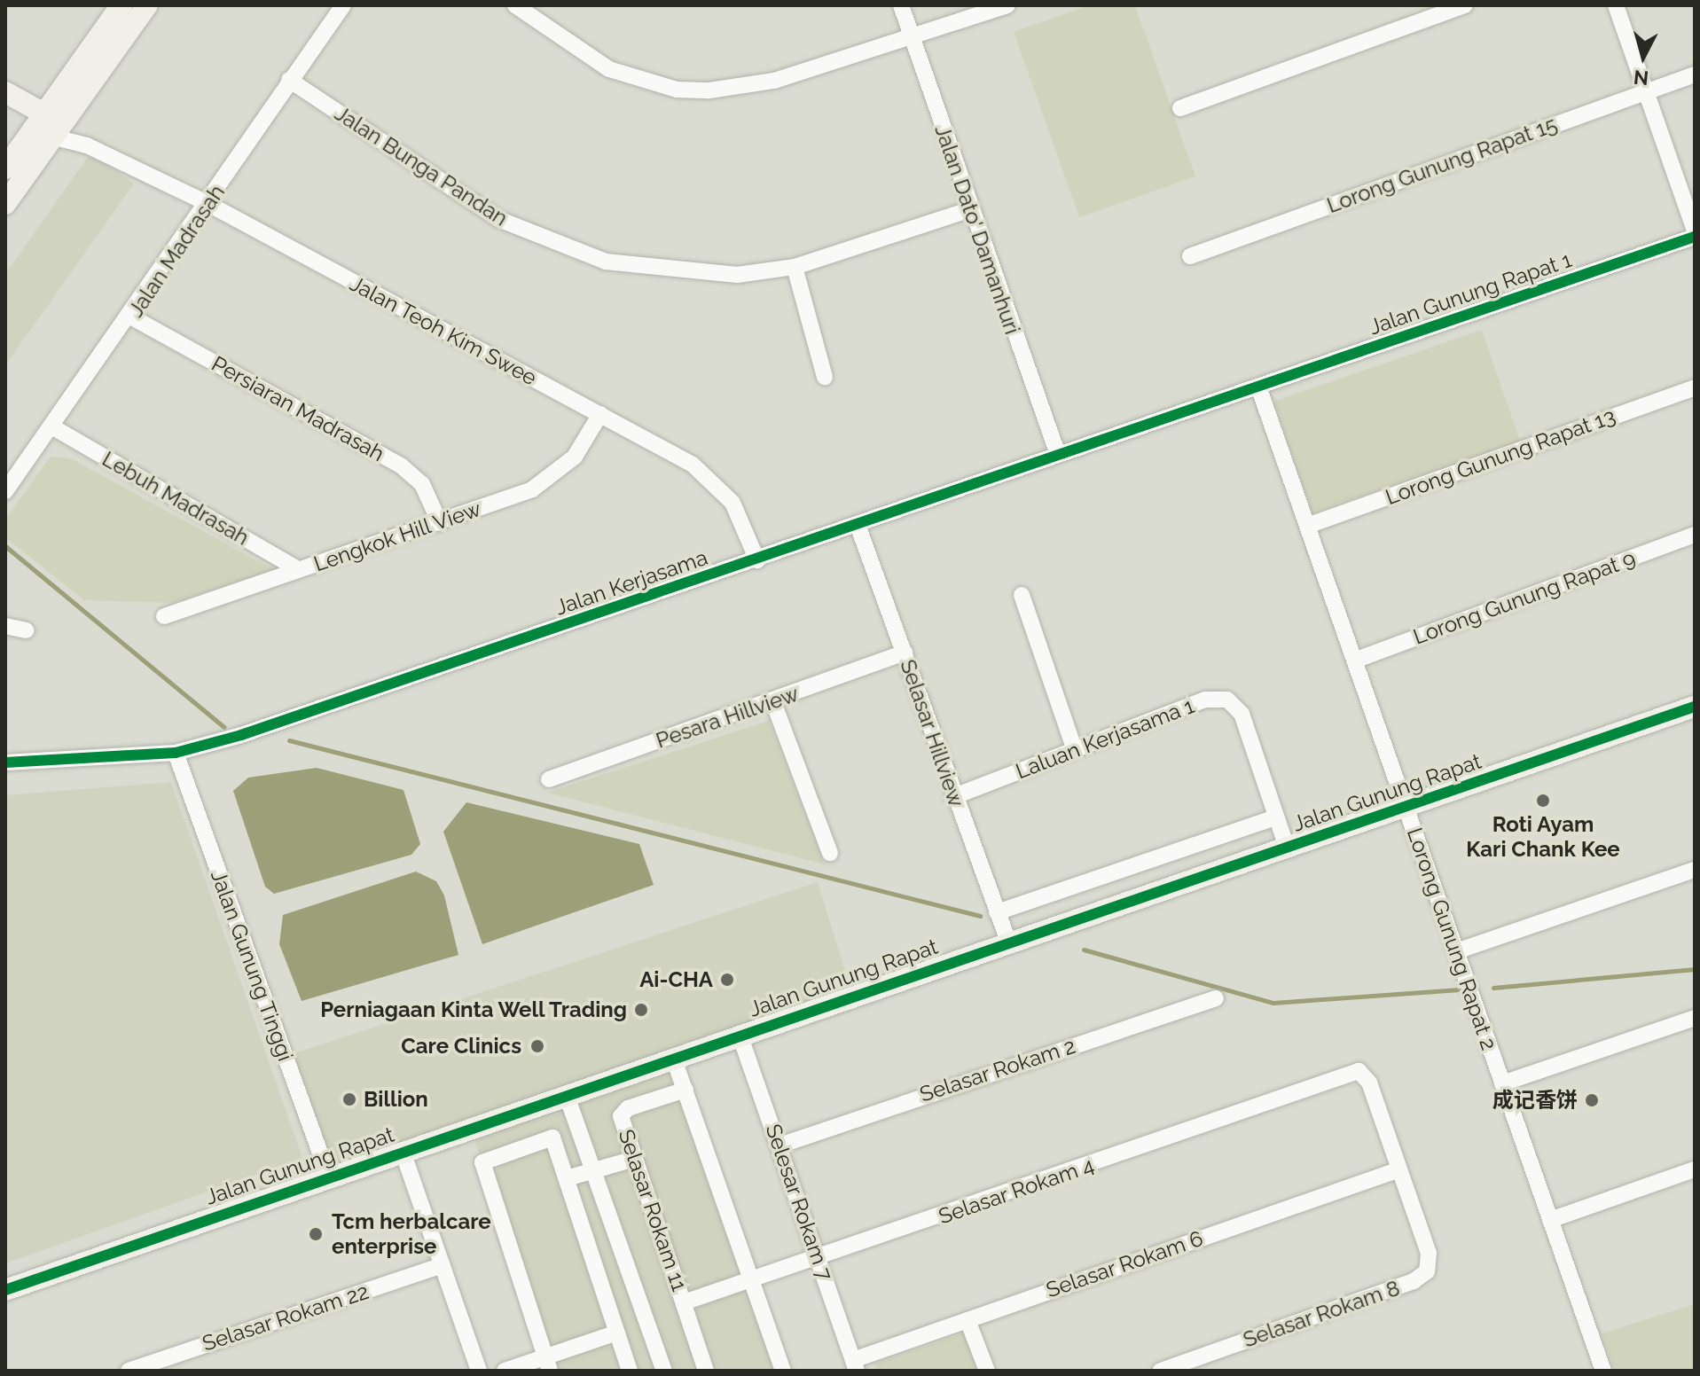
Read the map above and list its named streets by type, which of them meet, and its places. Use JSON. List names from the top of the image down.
{
  "streets": {
    "street": [
      "Lorong Gunung Rapat 15",
      "Jalan Bunga Pandan",
      "Jalan Dato' Damanhuri",
      "Jalan Madrasah",
      "Jalan Gunung Rapat 1",
      "Jalan Teoh Kim Swee",
      "Persiaran Madrasah",
      "Lorong Gunung Rapat 13",
      "Lebuh Madrasah",
      "Lengkok Hill View",
      "Jalan Kerjasama",
      "Lorong Gunung Rapat 9",
      "Pesara Hillview",
      "Selasar Hillview",
      "Laluan Kerjasama 1",
      "Jalan Gunung Rapat",
      "Lorong Gunung Rapat 2",
      "Jalan Gunung Tinggi",
      "Selasar Rokam 2",
      "Selasar Rokam 4",
      "Selesar Rokam 7",
      "Selasar Rokam 11",
      "Selasar Rokam 6",
      "Selasar Rokam 8",
      "Selasar Rokam 22"
    ]
  },
  "crossings": [
    ["Jalan Bunga Pandan", "Jalan Dato' Damanhuri"],
    ["Jalan Bunga Pandan", "Jalan Madrasah"],
    ["Jalan Dato' Damanhuri", "Jalan Kerjasama"],
    ["Jalan Madrasah", "Jalan Teoh Kim Swee"],
    ["Jalan Madrasah", "Persiaran Madrasah"],
    ["Jalan Madrasah", "Lebuh Madrasah"],
    ["Jalan Gunung Rapat 1", "Jalan Kerjasama"],
    ["Jalan Gunung Rapat 1", "Lorong Gunung Rapat 2"],
    ["Jalan Teoh Kim Swee", "Lengkok Hill View"],
    ["Jalan Teoh Kim Swee", "Jalan Kerjasama"],
    ["Persiaran Madrasah", "Lengkok Hill View"],
    ["Lorong Gunung Rapat 13", "Lorong Gunung Rapat 2"],
    ["Lebuh Madrasah", "Lengkok Hill View"],
    ["Jalan Kerjasama", "Selasar Hillview"],
    ["Jalan Kerjasama", "Lorong Gunung Rapat 2"],
    ["Jalan Kerjasama", "Jalan Gunung Tinggi"],
    ["Lorong Gunung Rapat 9", "Lorong Gunung Rapat 2"],
    ["Pesara Hillview", "Selasar Hillview"],
    ["Selasar Hillview", "Laluan Kerjasama 1"],
    ["Selasar Hillview", "Jalan Gunung Rapat"],
    ["Laluan Kerjasama 1", "Jalan Gunung Rapat"],
    ["Jalan Gunung Rapat", "Lorong Gunung Rapat 2"],
    ["Jalan Gunung Rapat", "Jalan Gunung Tinggi"],
    ["Jalan Gunung Rapat", "Selesar Rokam 7"],
    ["Jalan Gunung Rapat", "Selasar Rokam 11"],
    ["Selasar Rokam 2", "Selesar Rokam 7"],
    ["Selasar Rokam 4", "Selesar Rokam 7"],
    ["Selasar Rokam 4", "Selasar Rokam 11"],
    ["Selasar Rokam 4", "Selasar Rokam 8"],
    ["Selesar Rokam 7", "Selasar Rokam 6"],
    ["Selasar Rokam 6", "Selasar Rokam 8"]
  ],
  "places": [
    "Roti Ayam Kari Chank Kee",
    "Ai-CHA",
    "Perniagaan Kinta Well Trading",
    "Care Clinics",
    "Billion",
    "成记香饼",
    "Tcm herbalcare enterprise"
  ],
  "north": "bottom"
}
